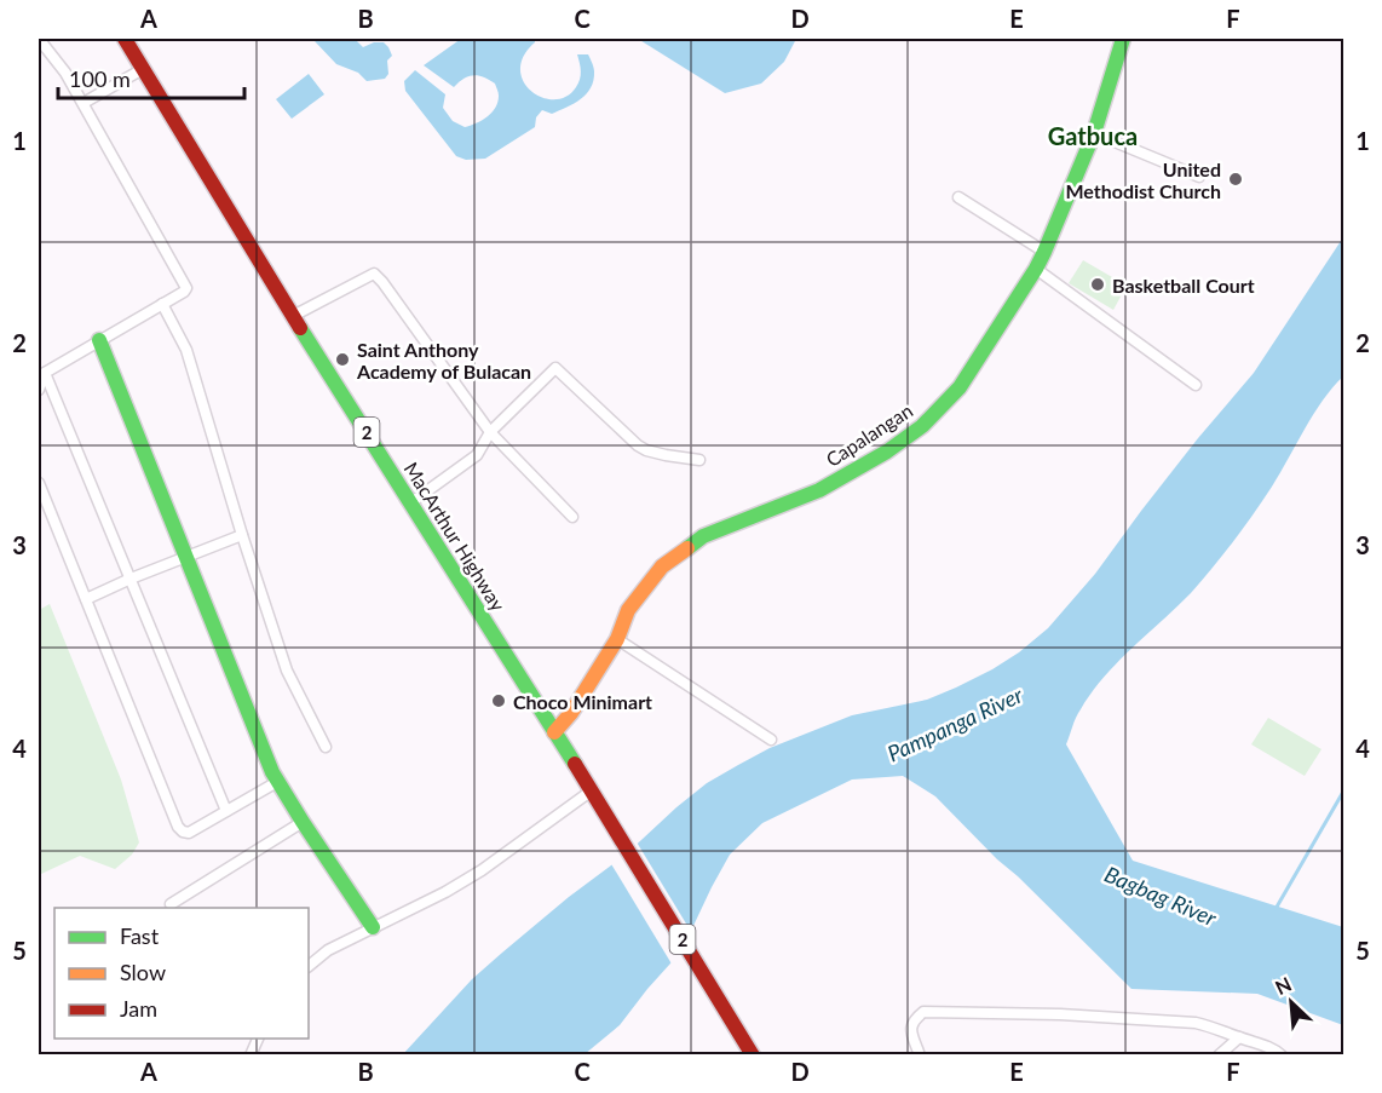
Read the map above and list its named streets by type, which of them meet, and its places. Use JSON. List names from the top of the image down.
{
  "streets": {
    "main road": ["2", "Capalangan", "MacArthur Highway"]
  },
  "crossings": [
    ["Capalangan", "MacArthur Highway"]
  ],
  "districts": ["Gatbuca"],
  "water": ["Pampanga River", "Bagbag River"],
  "places": [
    "United Methodist Church",
    "Basketball Court",
    "Saint Anthony Academy of Bulacan",
    "Choco Minimart"
  ],
  "legend": ["Fast", "Slow", "Jam"],
  "scale_bar": "100 m",
  "north": "top left",
  "grid": {
    "columns": [
      "A",
      "B",
      "C",
      "D",
      "E",
      "F"
    ],
    "rows": [
      "1",
      "2",
      "3",
      "4",
      "5"
    ]
  }
}
